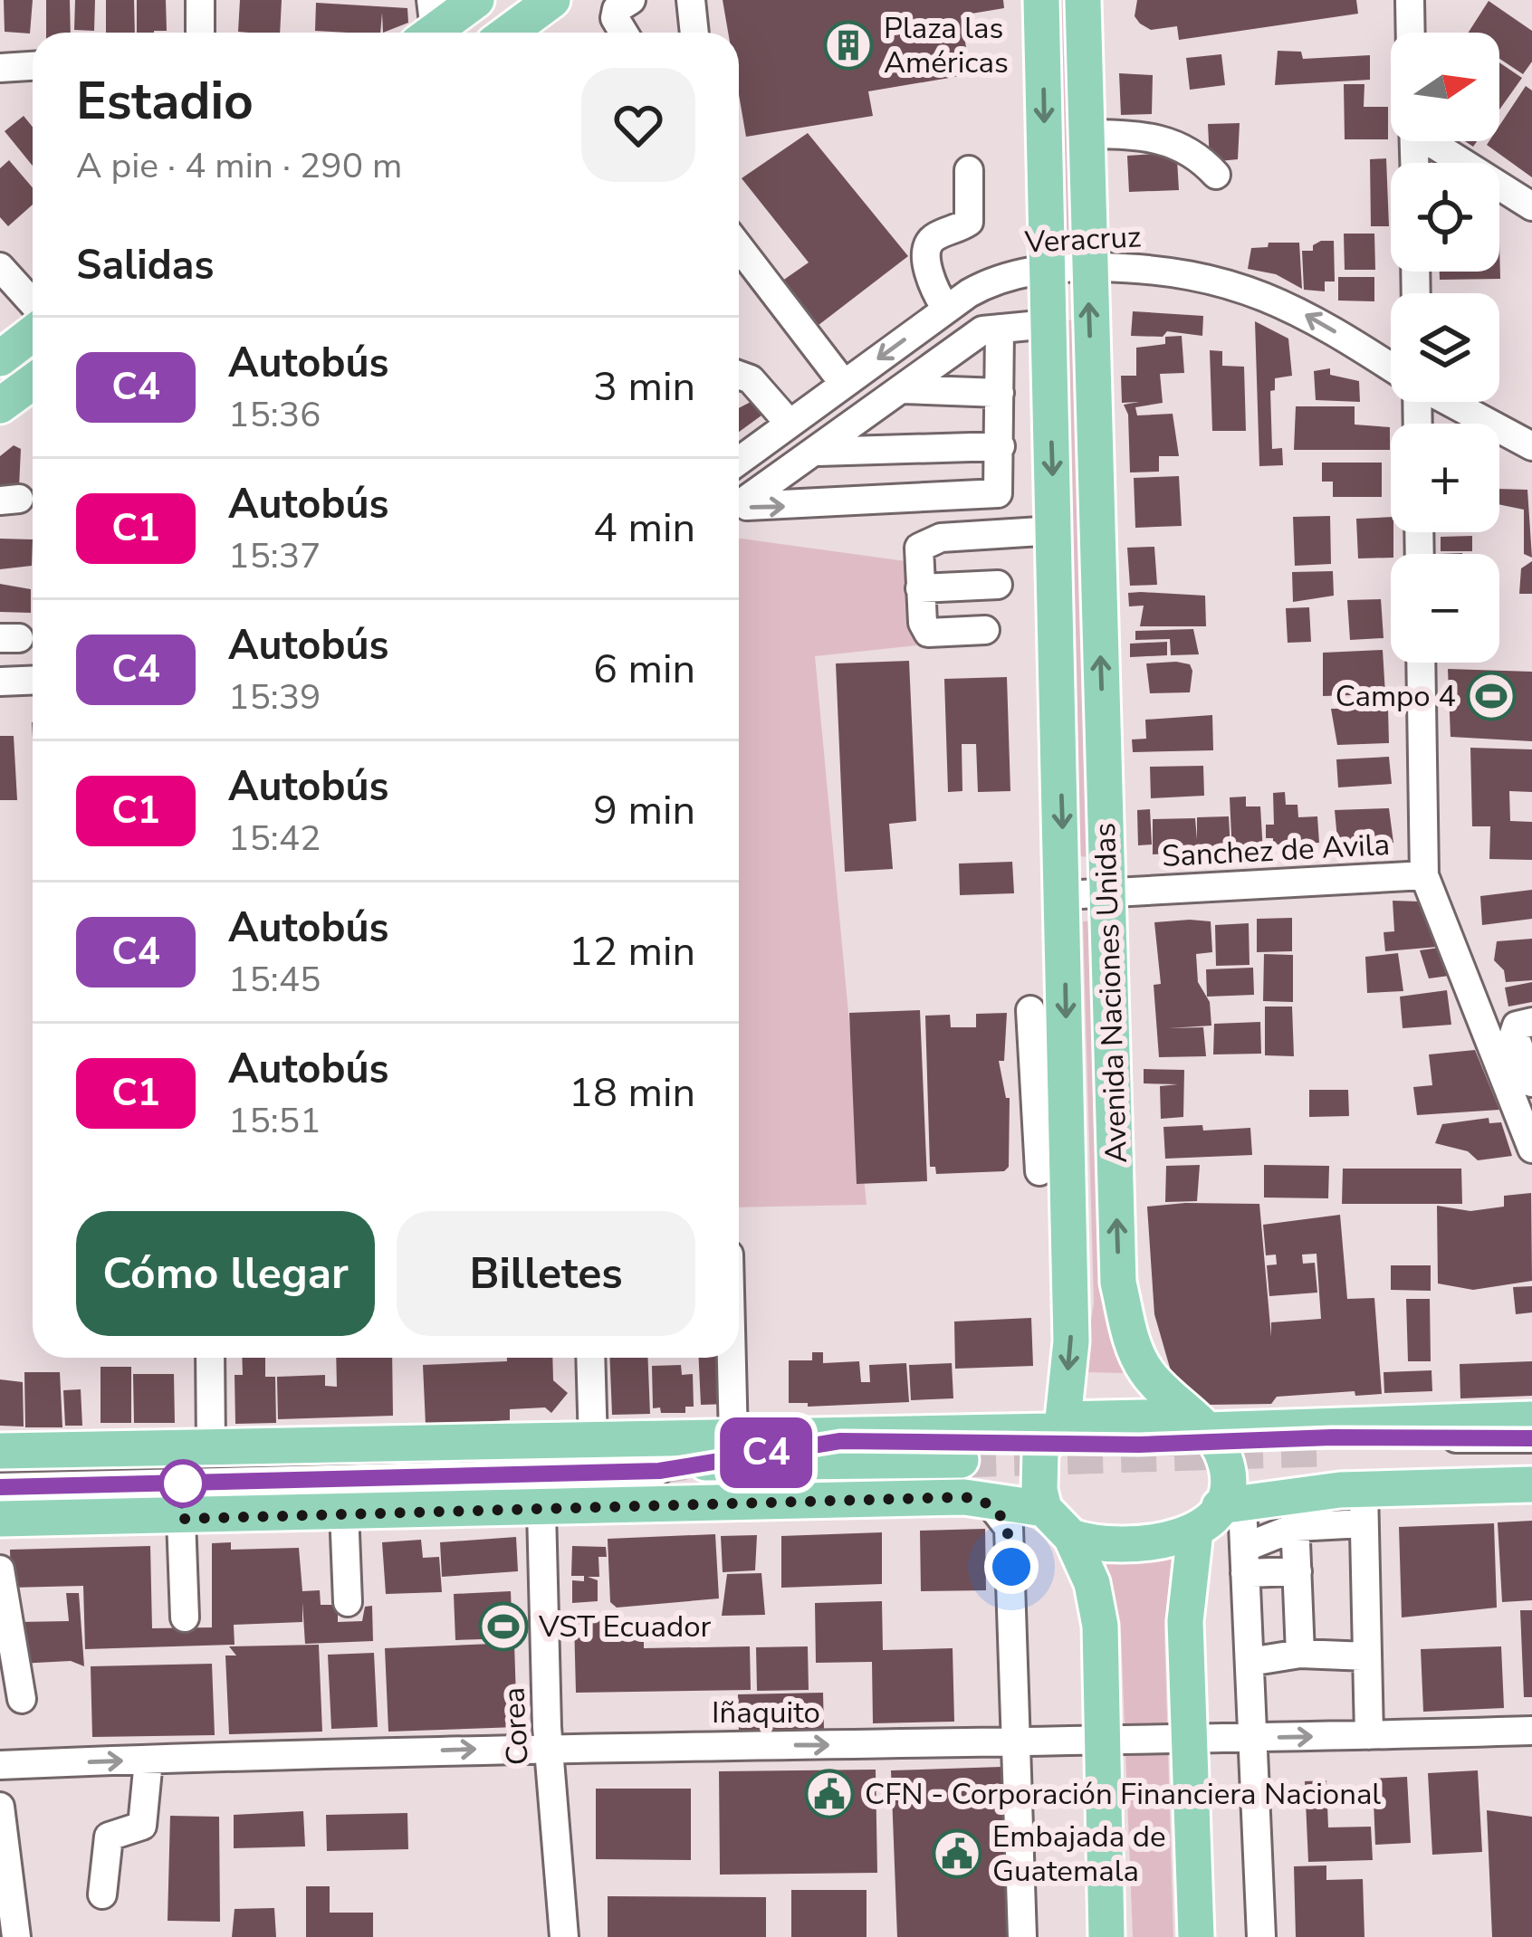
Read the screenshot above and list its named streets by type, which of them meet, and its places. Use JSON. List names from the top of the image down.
{
  "streets": {
    "main road": ["Avenida Naciones Unidas"],
    "street": [
      "Veracruz",
      "Sanchez de Avila",
      "Iñaquito",
      "Corea"
    ]
  },
  "crossings": [
    ["Veracruz", "Avenida Naciones Unidas"],
    ["Sanchez de Avila", "Avenida Naciones Unidas"],
    ["Avenida Naciones Unidas", "Iñaquito"],
    ["Iñaquito", "Corea"]
  ],
  "one_way": ["Iñaquito"],
  "places": {
    "building": ["Plaza las Américas"],
    "sports": ["Campo 4", "VST Ecuador"],
    "public building": ["CFN - Corporación Financiera Nacional", "Embajada de Guatemala"]
  },
  "lines": ["bus line C4"],
  "north": "right",
  "page": {
    "on_map": "C4",
    "map_buttons": ["+", "−"],
    "heading": [
      ["Estadio", "A pie · 4 min · 290 m"],
      "Salidas"
    ],
    "list": [
      {
        "mark": "C4",
        "name": "Autobús",
        "note": "15:36",
        "value": "3 min"
      },
      {
        "mark": "C1",
        "name": "Autobús",
        "note": "15:37",
        "value": "4 min"
      },
      {
        "mark": "C4",
        "name": "Autobús",
        "note": "15:39",
        "value": "6 min"
      },
      {
        "mark": "C1",
        "name": "Autobús",
        "note": "15:42",
        "value": "9 min"
      },
      {
        "mark": "C4",
        "name": "Autobús",
        "note": "15:45",
        "value": "12 min"
      },
      {
        "mark": "C1",
        "name": "Autobús",
        "note": "15:51",
        "value": "18 min"
      }
    ],
    "buttons": ["Cómo llegar", "Billetes"]
  }
}
